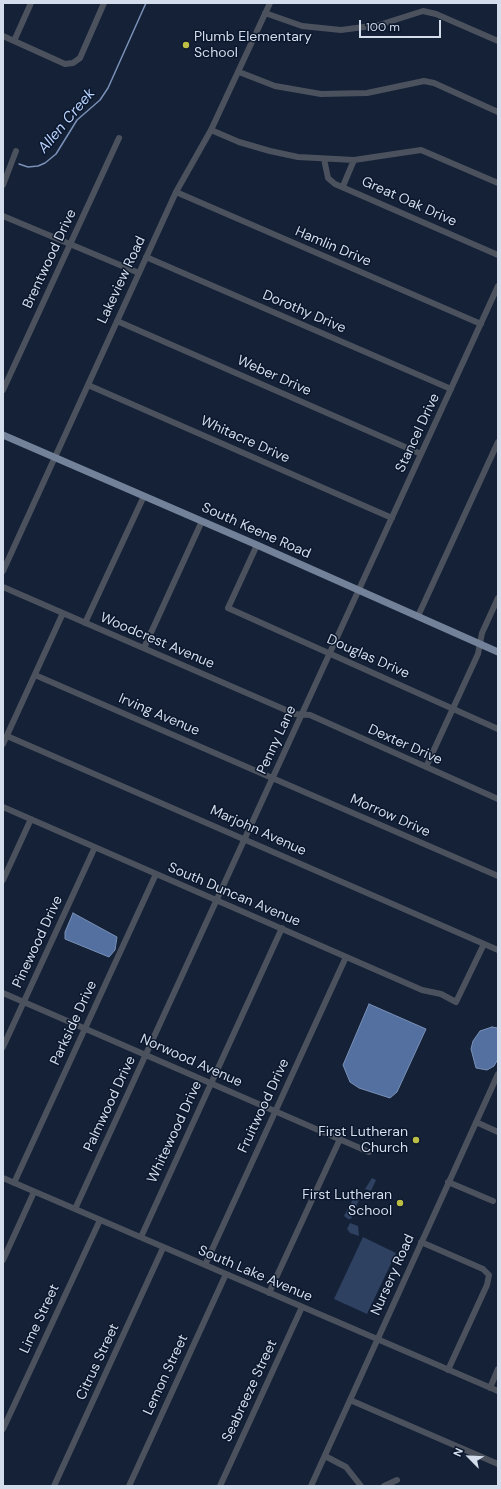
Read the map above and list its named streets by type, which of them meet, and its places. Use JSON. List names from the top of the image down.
{
  "streets": {
    "main road": ["South Keene Road"],
    "street": [
      "Great Oak Drive",
      "Hamlin Drive",
      "Brentwood Drive",
      "Lakeview Road",
      "Dorothy Drive",
      "Weber Drive",
      "Stancel Drive",
      "Whitacre Drive",
      "Woodcrest Avenue",
      "Douglas Drive",
      "Irving Avenue",
      "Penny Lane",
      "Dexter Drive",
      "Morrow Drive",
      "Marjohn Avenue",
      "South Duncan Avenue",
      "Pinewood Drive",
      "Parkside Drive",
      "Norwood Avenue",
      "Palmwood Drive",
      "Fruitwood Drive",
      "Whitewood Drive",
      "South Lake Avenue",
      "Nursery Road",
      "Lime Street",
      "Citrus Street",
      "Lemon Street",
      "Seabreeze Street"
    ]
  },
  "crossings": [
    ["Hamlin Drive", "Lakeview Road"],
    ["Hamlin Drive", "Stancel Drive"],
    ["Lakeview Road", "Dorothy Drive"],
    ["Lakeview Road", "Weber Drive"],
    ["Lakeview Road", "Whitacre Drive"],
    ["Lakeview Road", "South Keene Road"],
    ["Dorothy Drive", "Stancel Drive"],
    ["Weber Drive", "Stancel Drive"],
    ["Stancel Drive", "Whitacre Drive"],
    ["Stancel Drive", "South Keene Road"],
    ["Stancel Drive", "Penny Lane"],
    ["South Keene Road", "Douglas Drive"],
    ["South Keene Road", "Penny Lane"],
    ["Woodcrest Avenue", "Penny Lane"],
    ["Woodcrest Avenue", "Dexter Drive"],
    ["Douglas Drive", "Penny Lane"],
    ["Irving Avenue", "Penny Lane"],
    ["Irving Avenue", "Morrow Drive"],
    ["Penny Lane", "Dexter Drive"],
    ["Penny Lane", "Morrow Drive"],
    ["Penny Lane", "Marjohn Avenue"],
    ["Penny Lane", "South Duncan Avenue"],
    ["Penny Lane", "Palmwood Drive"],
    ["Marjohn Avenue", "South Duncan Avenue"],
    ["South Duncan Avenue", "Pinewood Drive"],
    ["South Duncan Avenue", "Parkside Drive"],
    ["South Duncan Avenue", "Palmwood Drive"],
    ["South Duncan Avenue", "Fruitwood Drive"],
    ["South Duncan Avenue", "Whitewood Drive"],
    ["Pinewood Drive", "Norwood Avenue"],
    ["Parkside Drive", "Norwood Avenue"],
    ["Parkside Drive", "South Lake Avenue"],
    ["Norwood Avenue", "Palmwood Drive"],
    ["Norwood Avenue", "Fruitwood Drive"],
    ["Norwood Avenue", "Whitewood Drive"],
    ["Palmwood Drive", "South Lake Avenue"],
    ["Fruitwood Drive", "South Lake Avenue"],
    ["Whitewood Drive", "South Lake Avenue"],
    ["South Lake Avenue", "Nursery Road"],
    ["South Lake Avenue", "Lime Street"],
    ["South Lake Avenue", "Citrus Street"],
    ["South Lake Avenue", "Lemon Street"],
    ["South Lake Avenue", "Seabreeze Street"]
  ],
  "water": ["Allen Creek"],
  "places": ["Plumb Elementary School", "First Lutheran Church", "First Lutheran School"],
  "scale_bar": "100 m",
  "north": "top left"
}
